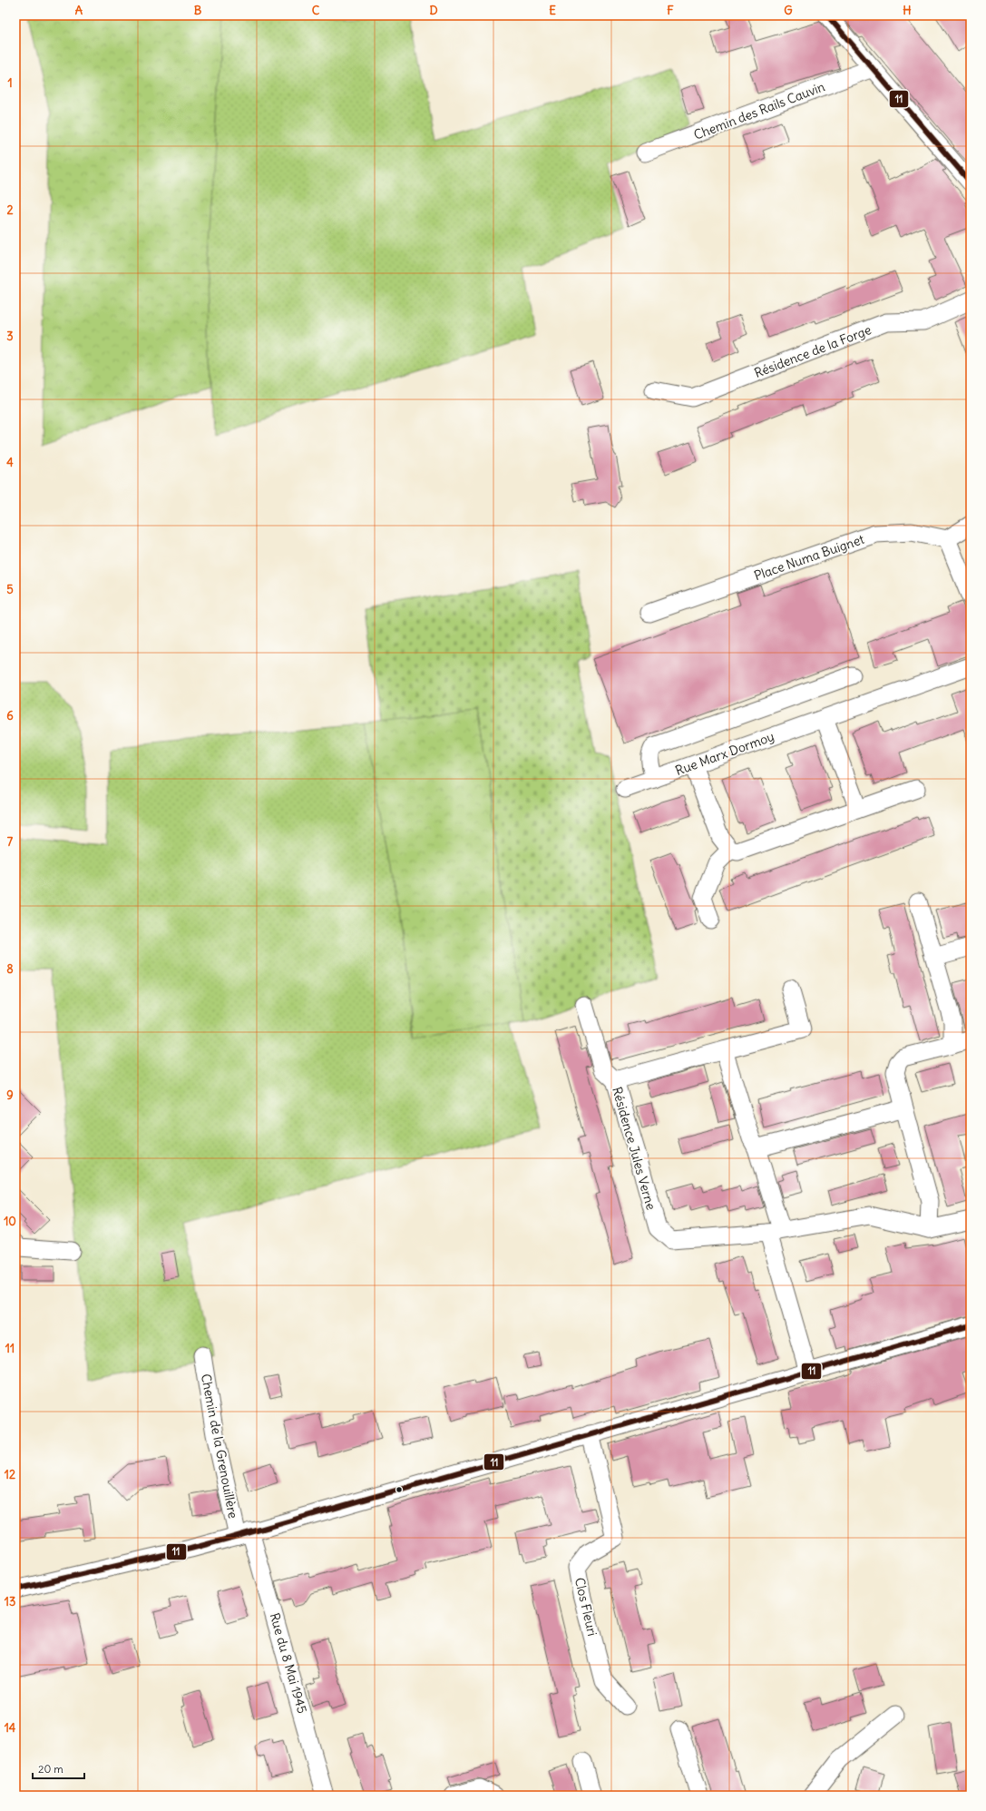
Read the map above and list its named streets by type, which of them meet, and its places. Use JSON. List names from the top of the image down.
{
  "streets": {
    "street": [
      "Chemin des Rails Cauvin",
      "Résidence de la Forge",
      "Place Numa Buignet",
      "Rue Marx Dormoy",
      "Résidence Jules Verne",
      "Chemin de la Grenouillère",
      "Clos Fleuri",
      "Rue du 8 Mai 1945"
    ]
  },
  "crossings": [
    ["Chemin de la Grenouillère", "Rue du 8 Mai 1945"]
  ],
  "lines": ["transit line 11"],
  "scale_bar": "20 m",
  "grid": {
    "columns": [
      "A",
      "B",
      "C",
      "D",
      "E",
      "F",
      "G",
      "H"
    ],
    "rows": [
      "1",
      "2",
      "3",
      "4",
      "5",
      "6",
      "7",
      "8",
      "9",
      "10",
      "11",
      "12",
      "13",
      "14"
    ]
  }
}
